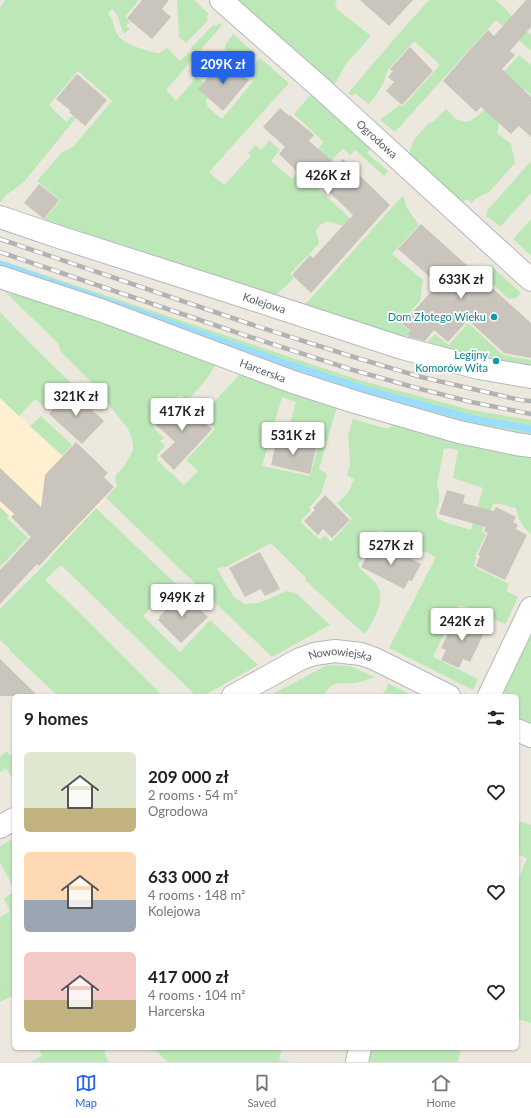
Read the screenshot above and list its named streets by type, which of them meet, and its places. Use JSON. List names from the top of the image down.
{
  "streets": {
    "street": [
      "Ogrodowa",
      "Kolejowa",
      "Harcerska",
      "Nowowiejska"
    ]
  },
  "places": ["Dom Złotego Wieku", "Legijny Komorów Wita"],
  "page": {
    "price": [
      "209K zł",
      "426K zł",
      "633K zł",
      "321K zł",
      "417K zł",
      "531K zł",
      "527K zł",
      "949K zł",
      "242K zł"
    ],
    "heading": "9 homes",
    "list": [
      {
        "name": "209 000 zł",
        "note": "2 rooms · 54 m² · Ogrodowa"
      },
      {
        "name": "633 000 zł",
        "note": "4 rooms · 148 m² · Kolejowa"
      },
      {
        "name": "417 000 zł",
        "note": "4 rooms · 104 m² · Harcerska"
      }
    ],
    "tabs": ["Map", "Saved", "Home"]
  }
}
